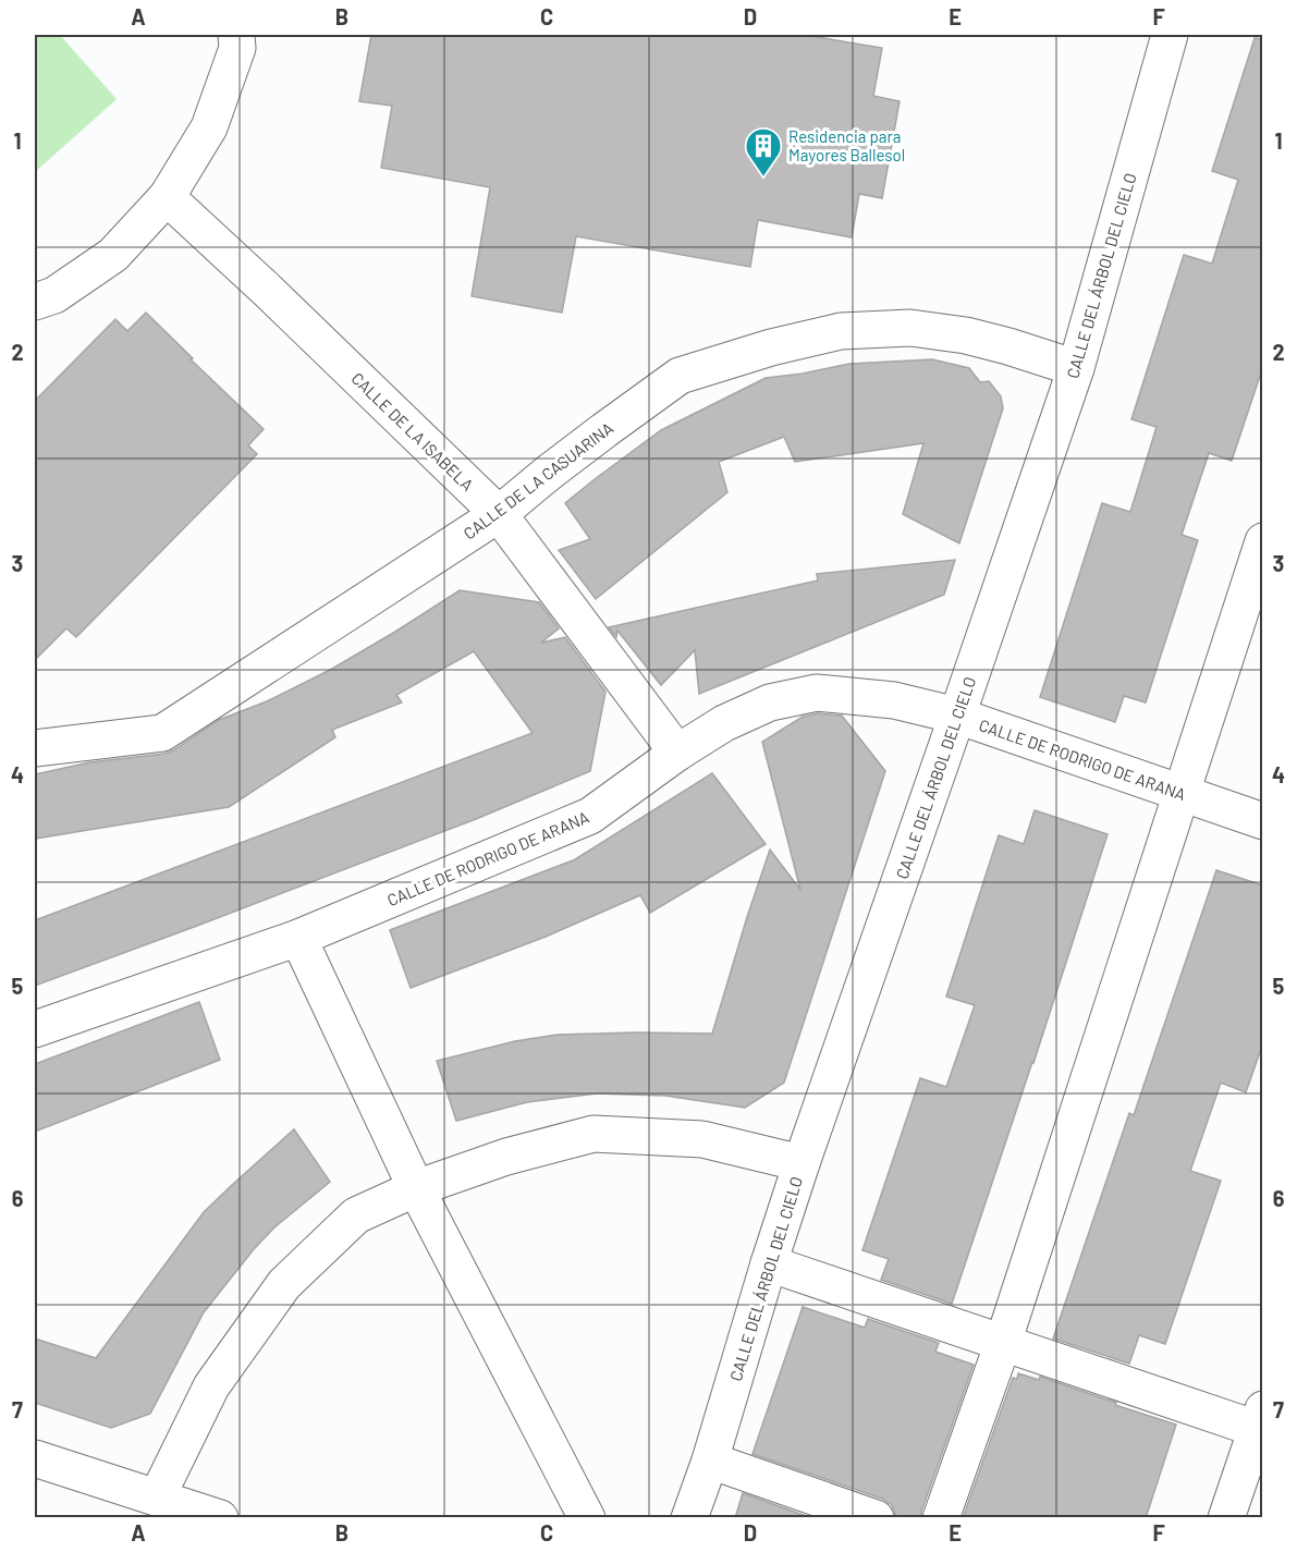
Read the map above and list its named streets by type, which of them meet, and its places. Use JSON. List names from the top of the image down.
{
  "streets": {
    "street": [
      "CALLE DEL ÁRBOL DEL CIELO",
      "CALLE DE LA ISABELA",
      "CALLE DE LA CASUARINA",
      "CALLE DE RODRIGO DE ARANA"
    ]
  },
  "crossings": [
    ["CALLE DEL ÁRBOL DEL CIELO", "CALLE DE LA CASUARINA"],
    ["CALLE DEL ÁRBOL DEL CIELO", "CALLE DE RODRIGO DE ARANA"],
    ["CALLE DE LA ISABELA", "CALLE DE LA CASUARINA"],
    ["CALLE DE LA ISABELA", "CALLE DE RODRIGO DE ARANA"]
  ],
  "places": {
    "building": ["Residencia para Mayores Ballesol"]
  },
  "grid": {
    "columns": [
      "A",
      "B",
      "C",
      "D",
      "E",
      "F"
    ],
    "rows": [
      "1",
      "2",
      "3",
      "4",
      "5",
      "6",
      "7"
    ]
  }
}
